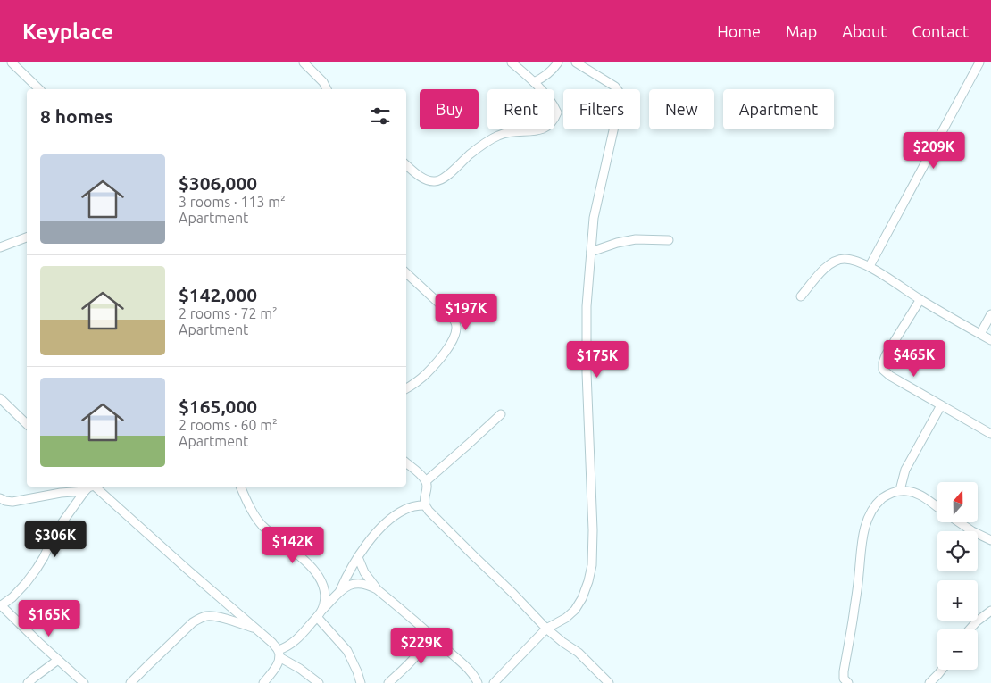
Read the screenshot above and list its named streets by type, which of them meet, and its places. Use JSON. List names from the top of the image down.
{
  "north": "top",
  "page": {
    "header": "Keyplace",
    "nav": [
      "Home",
      "Map",
      "About",
      "Contact"
    ],
    "chip": [
      "Buy",
      "Rent",
      "Filters",
      "New",
      "Apartment"
    ],
    "heading": "8 homes",
    "price": [
      "$209K",
      "$197K",
      "$465K",
      "$175K",
      "$306K",
      "$142K",
      "$165K",
      "$229K"
    ],
    "list": [
      {
        "name": "$306,000",
        "note": "3 rooms · 113 m² · Apartment"
      },
      {
        "name": "$142,000",
        "note": "2 rooms · 72 m² · Apartment"
      },
      {
        "name": "$165,000",
        "note": "2 rooms · 60 m² · Apartment"
      }
    ],
    "map_buttons": ["+", "−"]
  }
}
